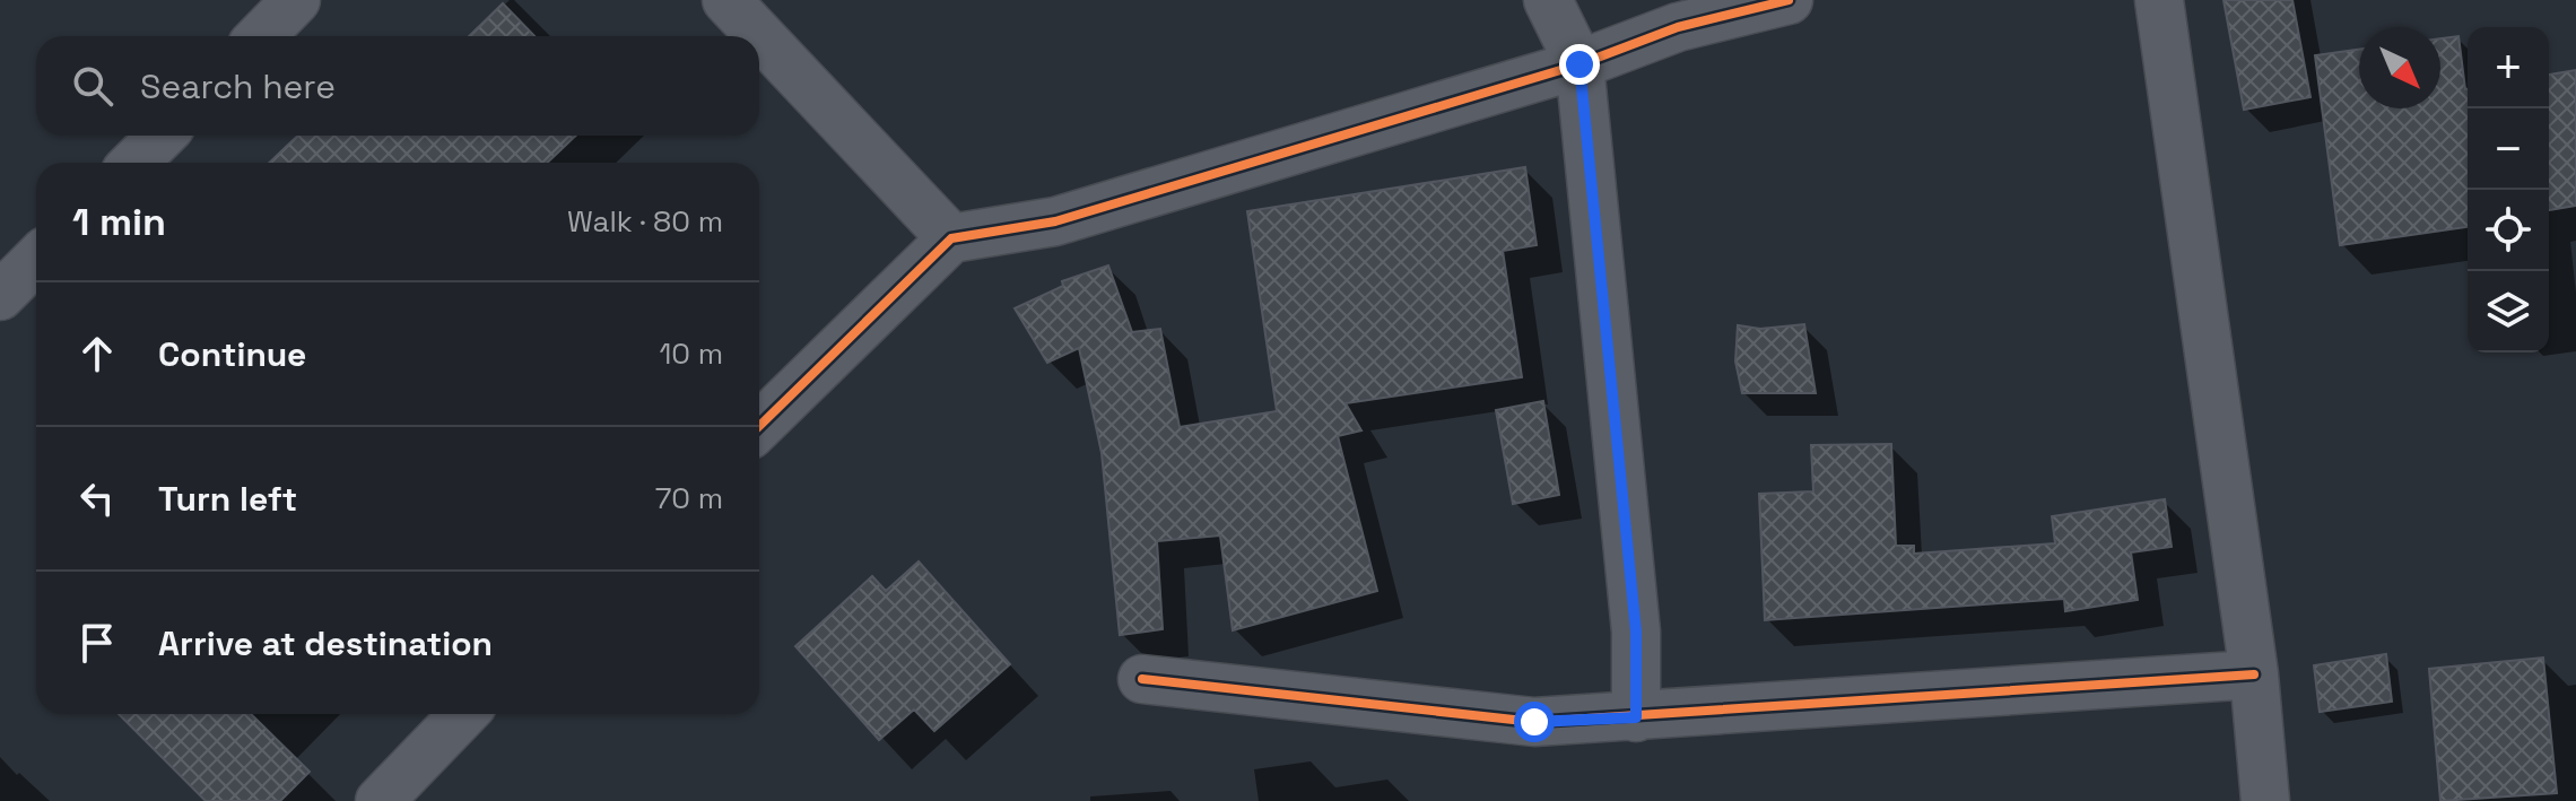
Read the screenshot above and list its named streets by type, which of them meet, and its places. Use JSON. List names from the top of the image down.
{
  "north": "bottom right",
  "page": {
    "map_buttons": ["+", "−"],
    "search": "Search here",
    "heading": ["1 min", "Walk · 80 m"],
    "list": [
      ["Continue", "10 m"],
      ["Turn left", "70 m"],
      "Arrive at destination"
    ]
  }
}
